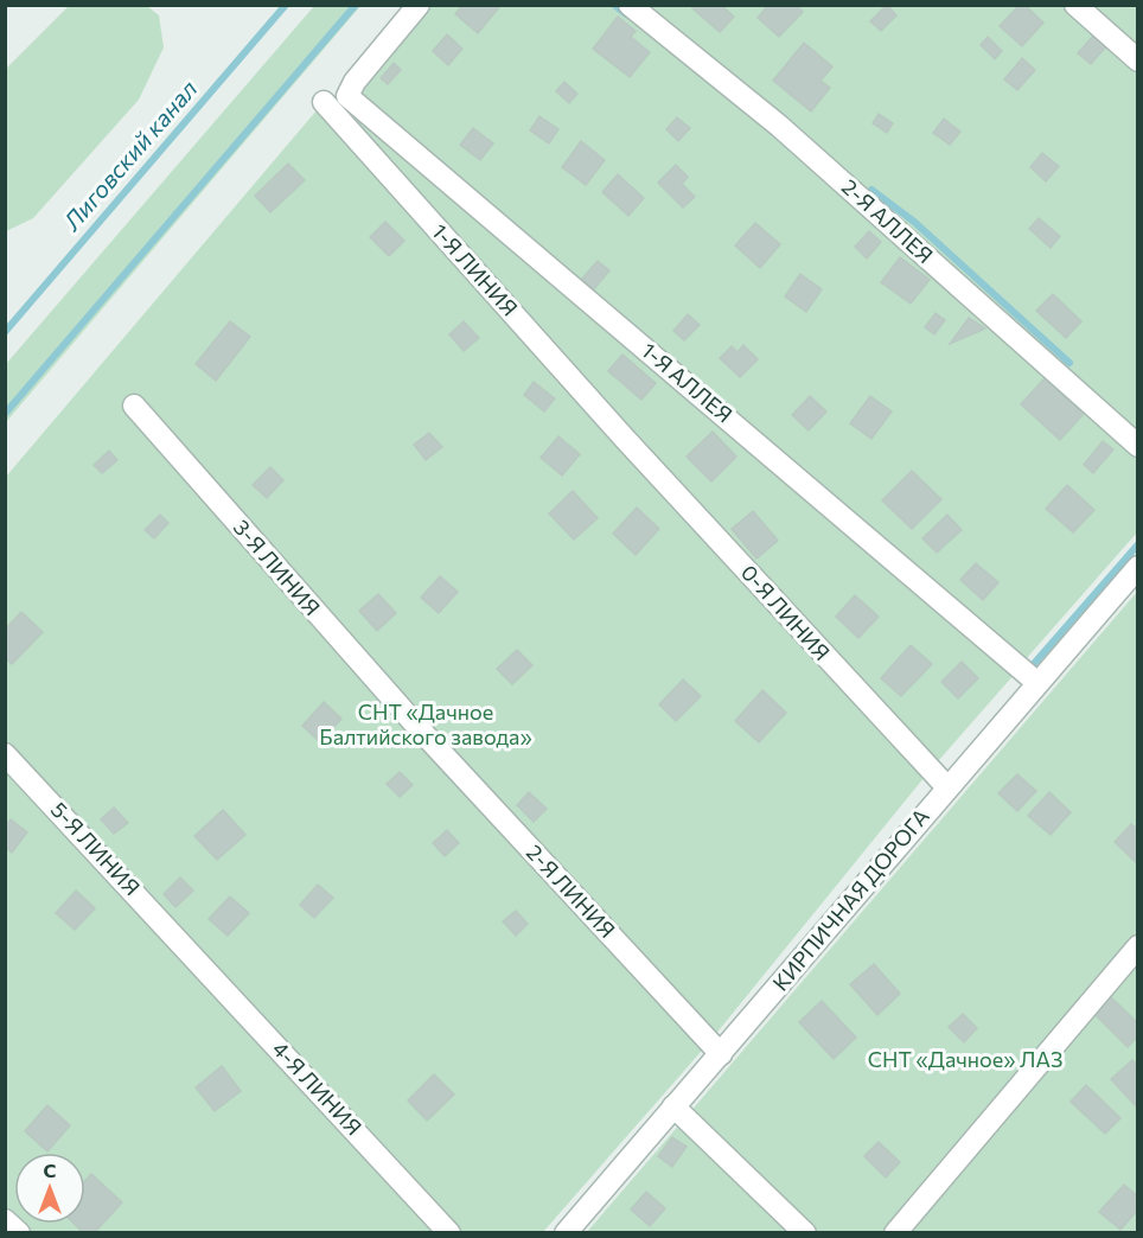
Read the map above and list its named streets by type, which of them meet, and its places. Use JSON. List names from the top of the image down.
{
  "streets": {
    "street": [
      "2-Я АЛЛЕЯ",
      "1-Я ЛИНИЯ",
      "1-Я АЛЛЕЯ",
      "3-Я ЛИНИЯ",
      "0-Я ЛИНИЯ",
      "5-Я ЛИНИЯ",
      "2-Я ЛИНИЯ",
      "КИРПИЧНАЯ ДОРОГА",
      "4-Я ЛИНИЯ"
    ]
  },
  "crossings": [
    ["1-Я ЛИНИЯ", "0-Я ЛИНИЯ"],
    ["1-Я АЛЛЕЯ", "КИРПИЧНАЯ ДОРОГА"],
    ["3-Я ЛИНИЯ", "2-Я ЛИНИЯ"],
    ["0-Я ЛИНИЯ", "КИРПИЧНАЯ ДОРОГА"],
    ["5-Я ЛИНИЯ", "4-Я ЛИНИЯ"],
    ["2-Я ЛИНИЯ", "КИРПИЧНАЯ ДОРОГА"]
  ],
  "water": ["Лиговский канал"],
  "parks": ["СНТ «Дачное Балтийского завода»", "СНТ «Дачное» ЛАЗ"],
  "north": "top"
}
